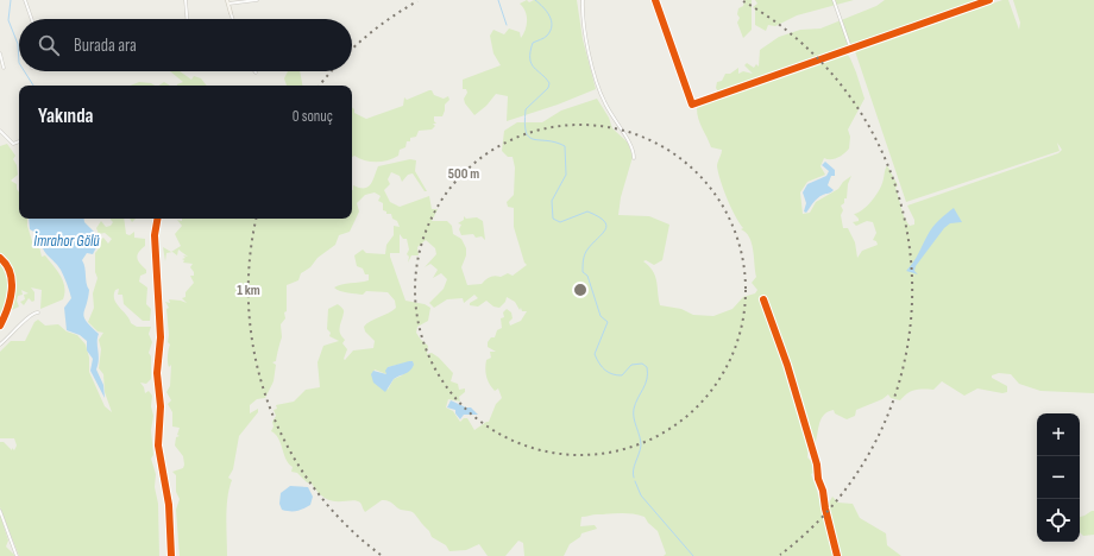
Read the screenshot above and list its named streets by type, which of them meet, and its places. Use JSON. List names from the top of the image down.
{
  "water": ["İmrahor Gölü"],
  "page": {
    "search": "Burada ara",
    "heading": ["Yakında", "0 sonuç"],
    "map_buttons": ["+", "−"]
  },
  "rings": ["500 m", "1 km"]
}
